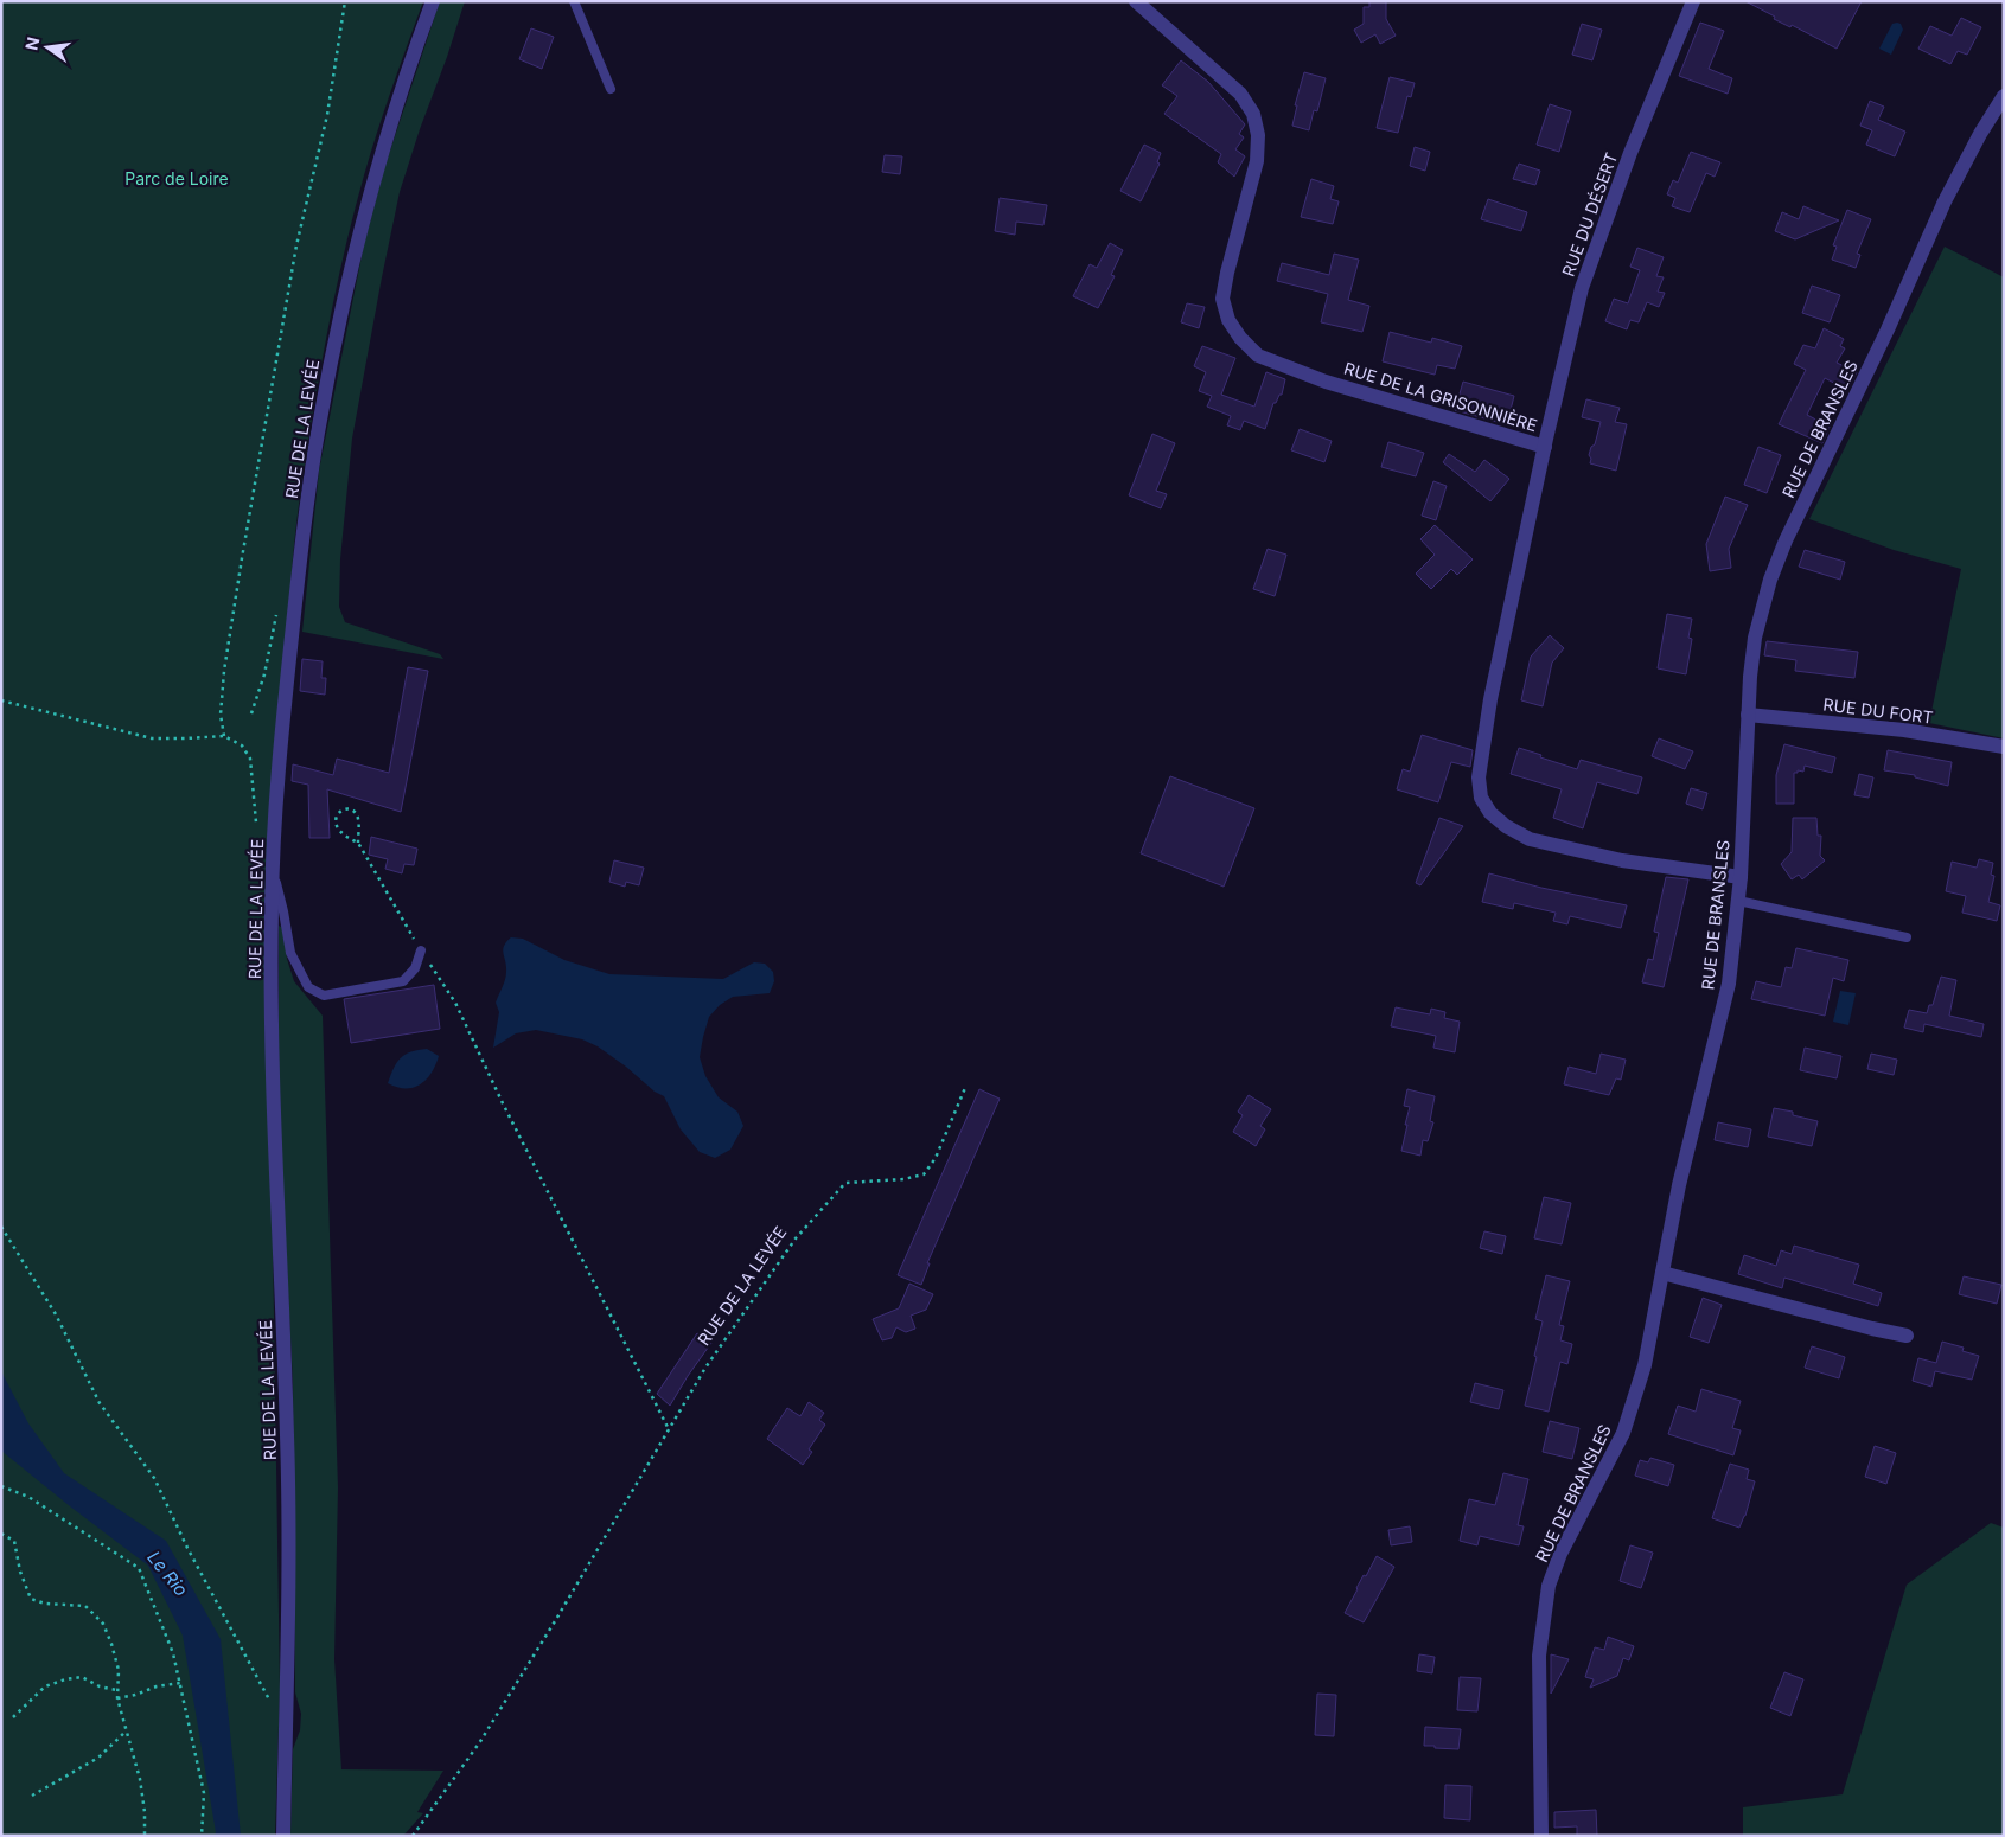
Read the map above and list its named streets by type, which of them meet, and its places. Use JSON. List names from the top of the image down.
{
  "streets": {
    "street": [
      "RUE DU DÉSERT",
      "RUE DE LA GRISONNIÈRE",
      "RUE DE LA LEVÉE",
      "RUE DE BRANSLES",
      "RUE DU FORT"
    ]
  },
  "crossings": [
    ["RUE DU DÉSERT", "RUE DE LA GRISONNIÈRE"],
    ["RUE DE LA GRISONNIÈRE", "RUE DE BRANSLES"],
    ["RUE DE BRANSLES", "RUE DU FORT"]
  ],
  "water": ["Le Rio"],
  "parks": ["Parc de Loire"],
  "north": "left"
}
